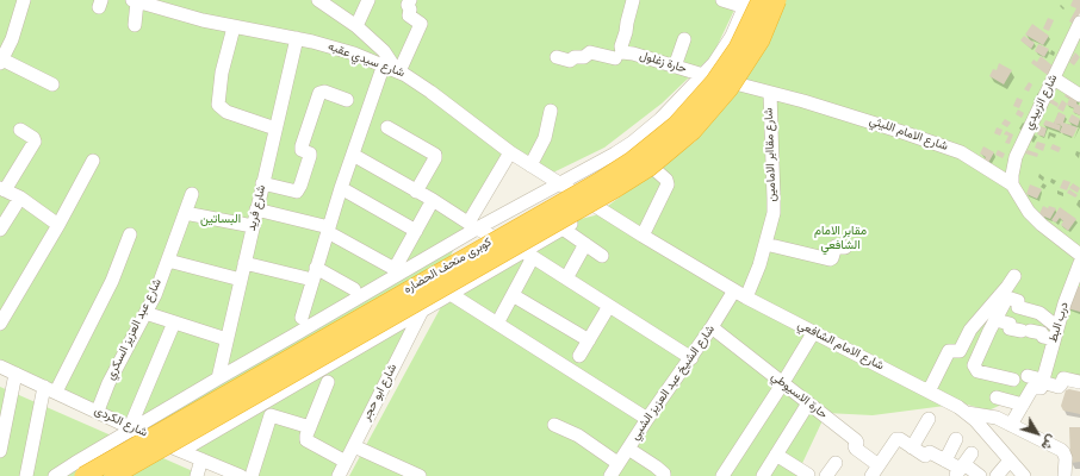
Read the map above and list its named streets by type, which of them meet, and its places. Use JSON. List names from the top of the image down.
{
  "streets": {
    "highway": ["كوبرى متحف الحضاره"],
    "street": [
      "شارع سيدي عقبه",
      "حارة زغلول",
      "شارع الزبيدي",
      "شارع الامام الليثي",
      "شارع مقاابر الامامين",
      "شارع فريد",
      "درب البط",
      "شارع عبد العزيز السكري",
      "شارع الامام الشافعي",
      "شارع الشيخ عبد العزيز الشبي",
      "شارع ابو حجر",
      "حارة الاسيوطي",
      "شارع الكردى"
    ]
  },
  "crossings": [
    ["شارع سيدي عقبه", "شارع فريد"],
    ["شارع سيدي عقبه", "شارع الامام الشافعي"],
    ["حارة زغلول", "شارع الامام الليثي"],
    ["شارع الزبيدي", "شارع الامام الليثي"],
    ["شارع الامام الليثي", "شارع مقاابر الامامين"],
    ["شارع مقاابر الامامين", "شارع الامام الشافعي"],
    ["شارع عبد العزيز السكري", "شارع الكردى"],
    ["شارع الامام الشافعي", "شارع الشيخ عبد العزيز الشبي"],
    ["شارع الشيخ عبد العزيز الشبي", "حارة الاسيوطي"]
  ],
  "parks": ["البساتين", "مقابر الامام الشافعي"],
  "north": "bottom right"
}
